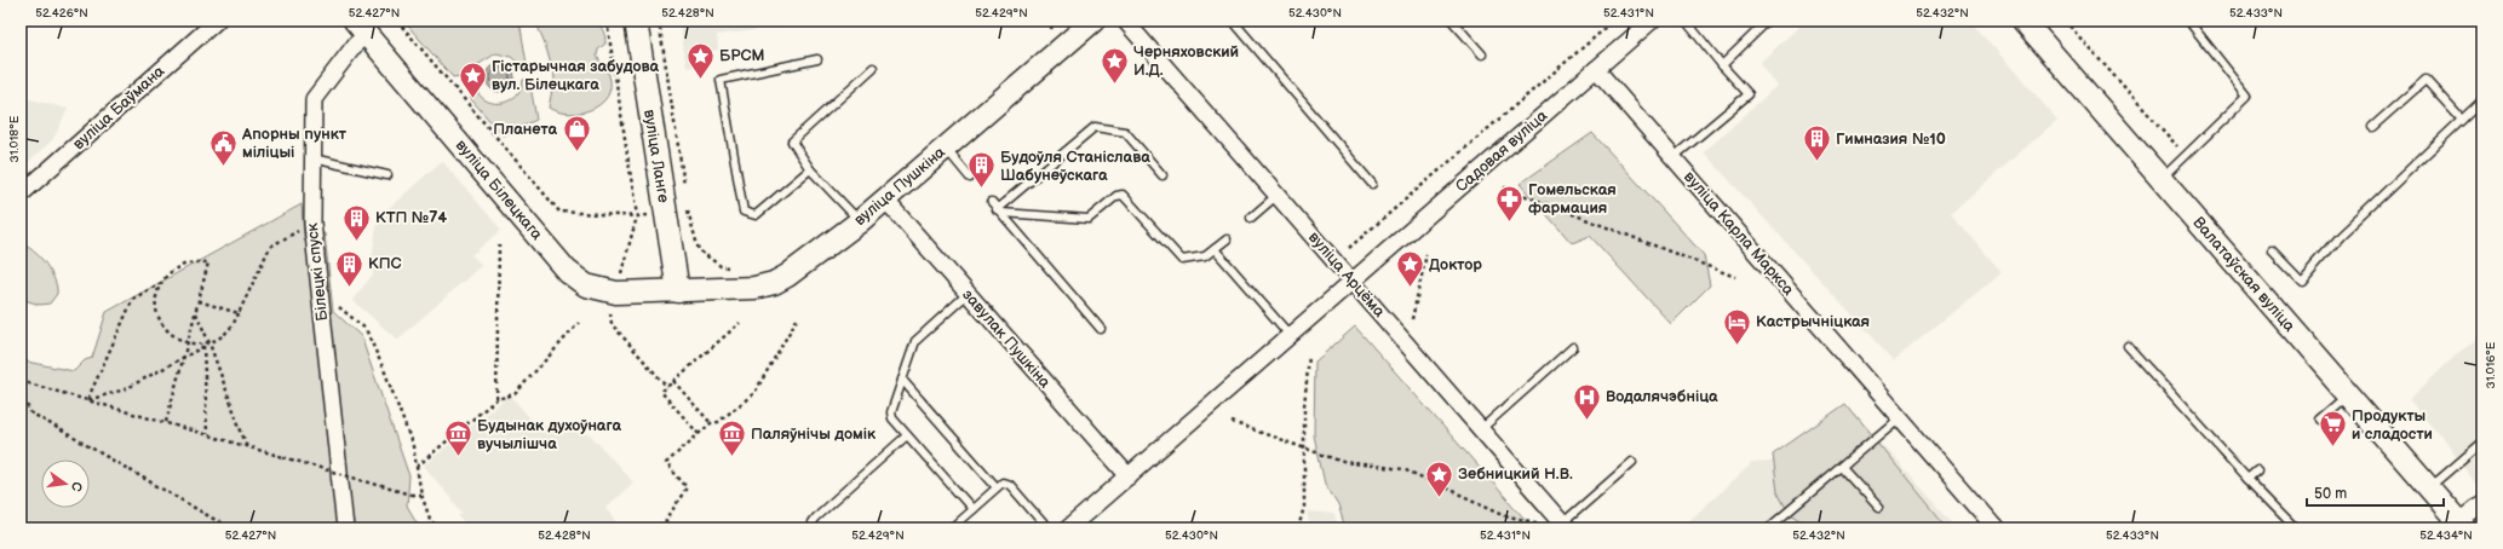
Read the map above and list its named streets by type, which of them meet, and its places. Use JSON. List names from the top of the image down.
{
  "streets": {
    "street": [
      "вуліца Баўмана",
      "Садовая вуліца",
      "вуліца Ланге",
      "вуліца Пушкіна",
      "вуліца Білецкага",
      "вуліца Карла Маркса",
      "Білецкі спуск",
      "вуліца Арцёма",
      "Валатаўская вуліца",
      "завулак Пушкіна"
    ]
  },
  "crossings": [
    ["Садовая вуліца", "вуліца Карла Маркса"],
    ["Садовая вуліца", "вуліца Арцёма"],
    ["вуліца Ланге", "вуліца Пушкіна"],
    ["вуліца Ланге", "вуліца Білецкага"],
    ["вуліца Пушкіна", "вуліца Білецкага"],
    ["вуліца Пушкіна", "завулак Пушкіна"],
    ["вуліца Білецкага", "Білецкі спуск"]
  ],
  "places": {
    "place": [
      "БРСМ",
      "Черняховский И.Д.",
      "Гістарычная забудова вул. Білецкага",
      "Доктор",
      "Зебницкий Н.В."
    ],
    "shop": ["Планета"],
    "building": [
      "Гимназия №10",
      "Будоўля Станіслава Шабунеўскага",
      "КТП №74",
      "КПС"
    ],
    "public building": ["Апорны пункт міліцыі"],
    "pharmacy": ["Гомельская фармация"],
    "hotel": ["Кастрычніцкая"],
    "hospital": ["Водалячэбніца"],
    "supermarket": ["Продукты и сладости"],
    "museum": ["Будынак духоўнага вучылішча", "Паляўнічы домік"]
  },
  "scale_bar": "50 m",
  "north": "right",
  "coordinates": [
    "52.426°N",
    "52.427°N",
    "52.428°N",
    "52.429°N",
    "52.430°N",
    "52.431°N",
    "52.432°N",
    "52.433°N",
    "31.018°E",
    "31.016°E",
    "52.434°N"
  ]
}
